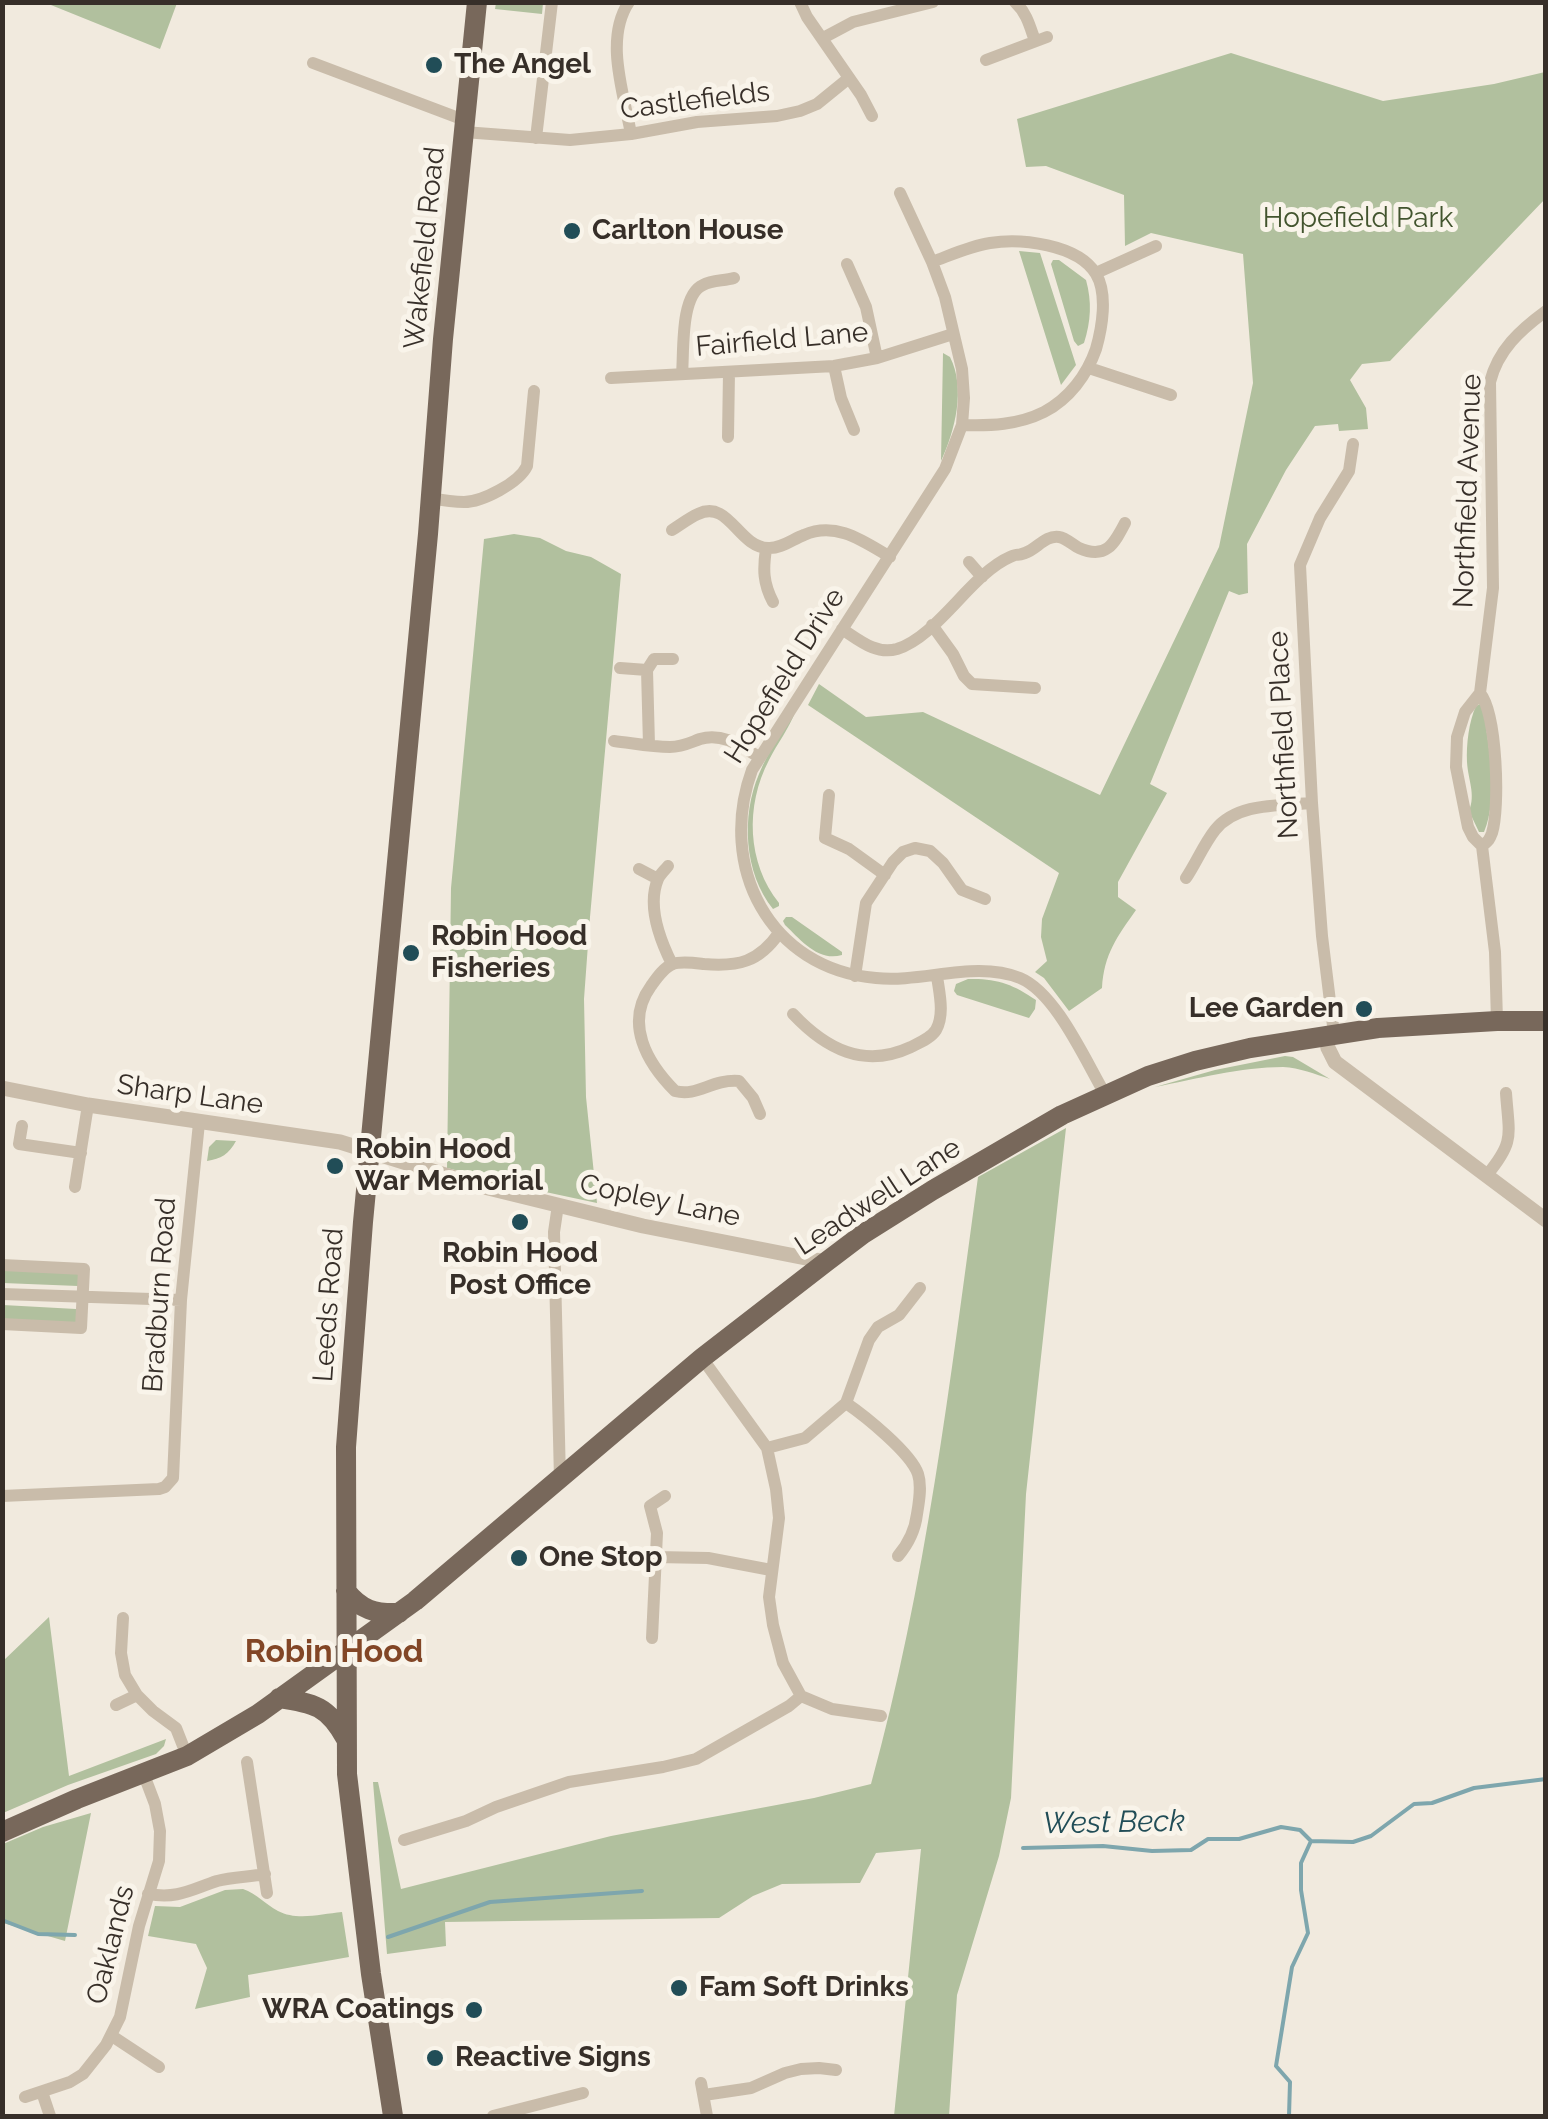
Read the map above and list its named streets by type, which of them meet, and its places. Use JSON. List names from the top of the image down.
{
  "streets": {
    "main road": ["Wakefield Road", "Leadwell Lane", "Leeds Road"],
    "street": [
      "Castlefields",
      "Fairfield Lane",
      "Northfield Avenue",
      "Hopefield Drive",
      "Northfield Place",
      "Sharp Lane",
      "Copley Lane",
      "Bradburn Road",
      "Oaklands"
    ]
  },
  "crossings": [
    ["Castlefields", "Wakefield Road"],
    ["Wakefield Road", "Leeds Road"],
    ["Fairfield Lane", "Hopefield Drive"],
    ["Northfield Avenue", "Leadwell Lane"],
    ["Hopefield Drive", "Leadwell Lane"],
    ["Northfield Place", "Leadwell Lane"],
    ["Sharp Lane", "Copley Lane"],
    ["Sharp Lane", "Bradburn Road"],
    ["Sharp Lane", "Leeds Road"],
    ["Leadwell Lane", "Copley Lane"],
    ["Leadwell Lane", "Leeds Road"],
    ["Leadwell Lane", "Oaklands"],
    ["Copley Lane", "Leeds Road"]
  ],
  "districts": ["Robin Hood"],
  "water": ["West Beck"],
  "parks": ["Hopefield Park"],
  "places": [
    "The Angel",
    "Carlton House",
    "Robin Hood Fisheries",
    "Lee Garden",
    "Robin Hood War Memorial",
    "Robin Hood Post Office",
    "One Stop",
    "Fam Soft Drinks",
    "WRA Coatings",
    "Reactive Signs"
  ]
}
